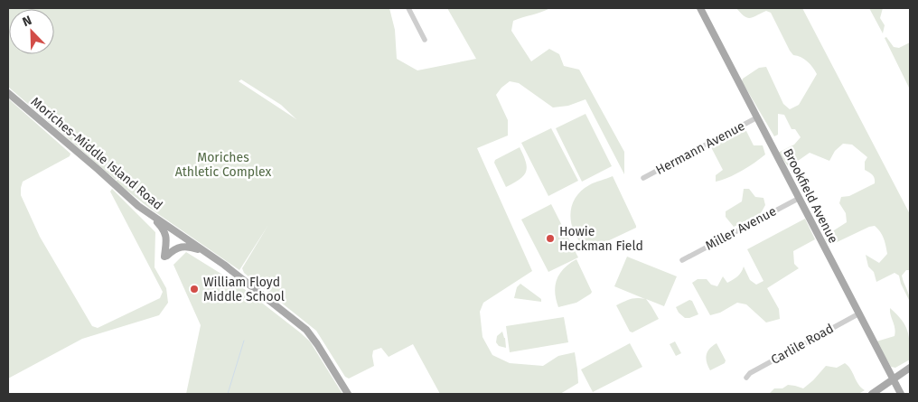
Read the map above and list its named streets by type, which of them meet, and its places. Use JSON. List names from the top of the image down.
{
  "streets": {
    "main road": ["Moriches-Middle Island Road", "Brookfield Avenue"],
    "street": ["Hermann Avenue", "Miller Avenue", "Carlile Road"]
  },
  "crossings": [
    ["Hermann Avenue", "Brookfield Avenue"],
    ["Brookfield Avenue", "Miller Avenue"],
    ["Brookfield Avenue", "Carlile Road"]
  ],
  "parks": ["Moriches Athletic Complex"],
  "places": ["Howie Heckman Field", "William Floyd Middle School"],
  "north": "top left"
}
